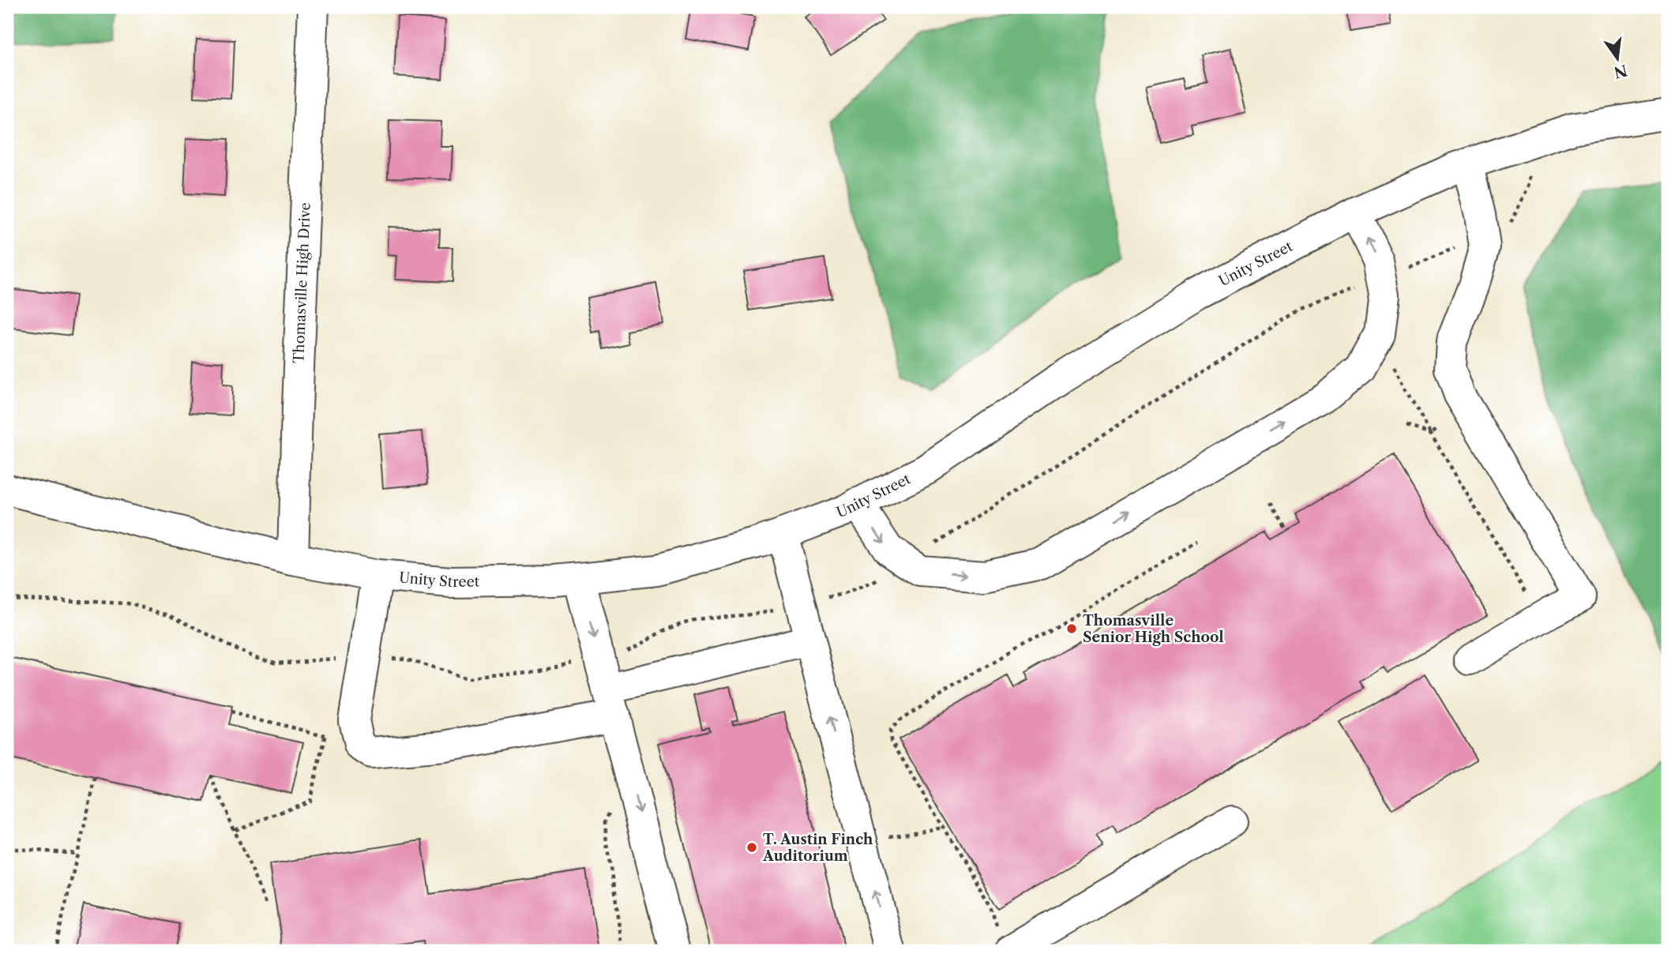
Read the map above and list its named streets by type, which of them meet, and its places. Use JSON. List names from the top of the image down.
{
  "streets": {
    "street": ["Unity Street", "Thomasville High Drive"]
  },
  "crossings": [
    ["Unity Street", "Thomasville High Drive"]
  ],
  "places": ["Thomasville Senior High School", "T. Austin Finch Auditorium"],
  "north": "bottom"
}
